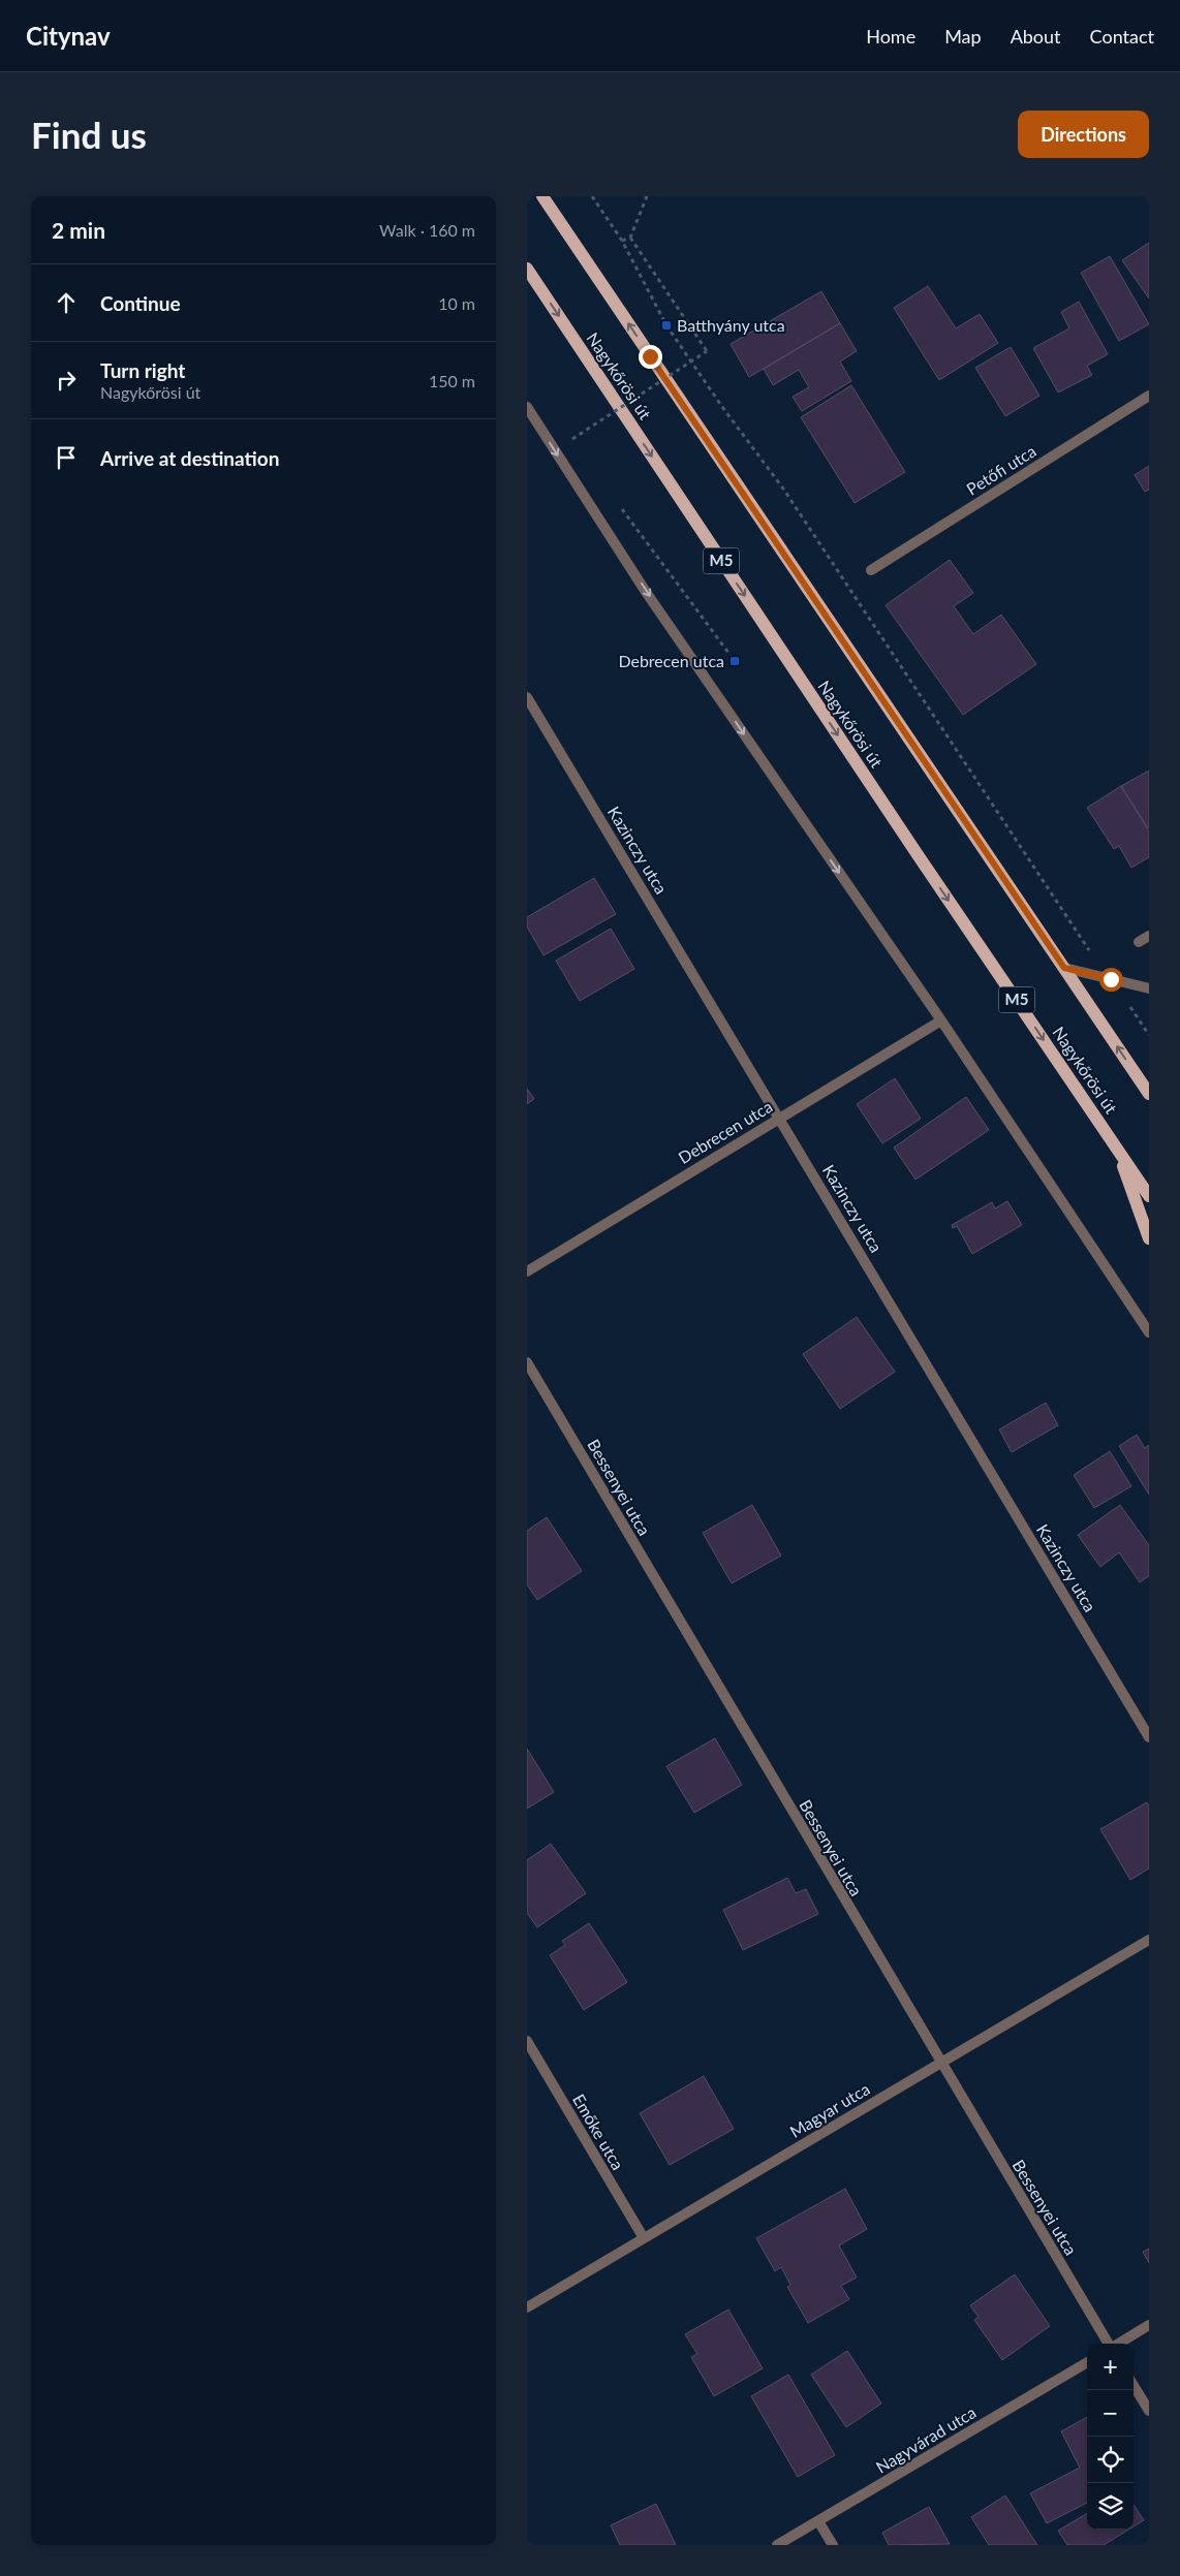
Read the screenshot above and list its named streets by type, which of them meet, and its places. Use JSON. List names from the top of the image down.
{
  "streets": {
    "main road": ["Nagykőrösi út", "M5"],
    "street": [
      "Petőfi utca",
      "Kazinczy utca",
      "Debrecen utca",
      "Bessenyei utca",
      "Magyar utca",
      "Emőke utca",
      "Nagyvárad utca"
    ]
  },
  "crossings": [
    ["Kazinczy utca", "Debrecen utca"],
    ["Bessenyei utca", "Magyar utca"],
    ["Magyar utca", "Emőke utca"]
  ],
  "places": {
    "transit": ["Batthyány utca", "Debrecen utca"]
  },
  "page": {
    "header": "Citynav",
    "nav": [
      "Home",
      "Map",
      "About",
      "Contact"
    ],
    "buttons": "Directions",
    "title": "Find us",
    "heading": ["2 min", "Walk · 160 m"],
    "list": [
      ["Continue", "10 m"],
      ["Turn right", "Nagykőrösi út", "150 m"],
      "Arrive at destination"
    ],
    "map_buttons": ["+", "−"]
  }
}
